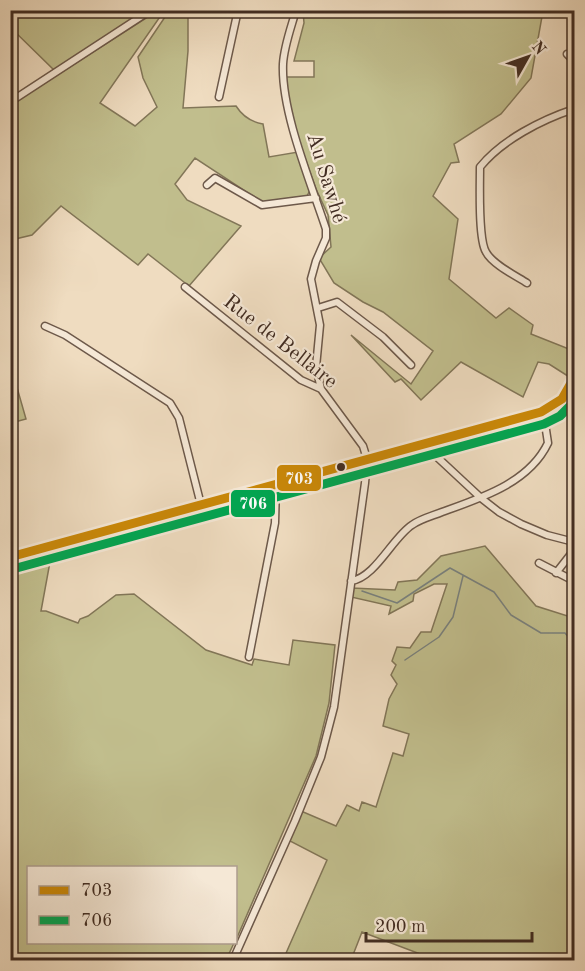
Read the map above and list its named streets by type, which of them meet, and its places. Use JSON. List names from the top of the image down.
{
  "streets": {
    "street": ["Au Sawhé", "Rue de Bellaire"]
  },
  "crossings": [
    ["Au Sawhé", "Rue de Bellaire"]
  ],
  "lines": ["transit line 703", "transit line 706"],
  "legend": ["703", "706"],
  "scale_bar": "200 m",
  "north": "top right"
}
